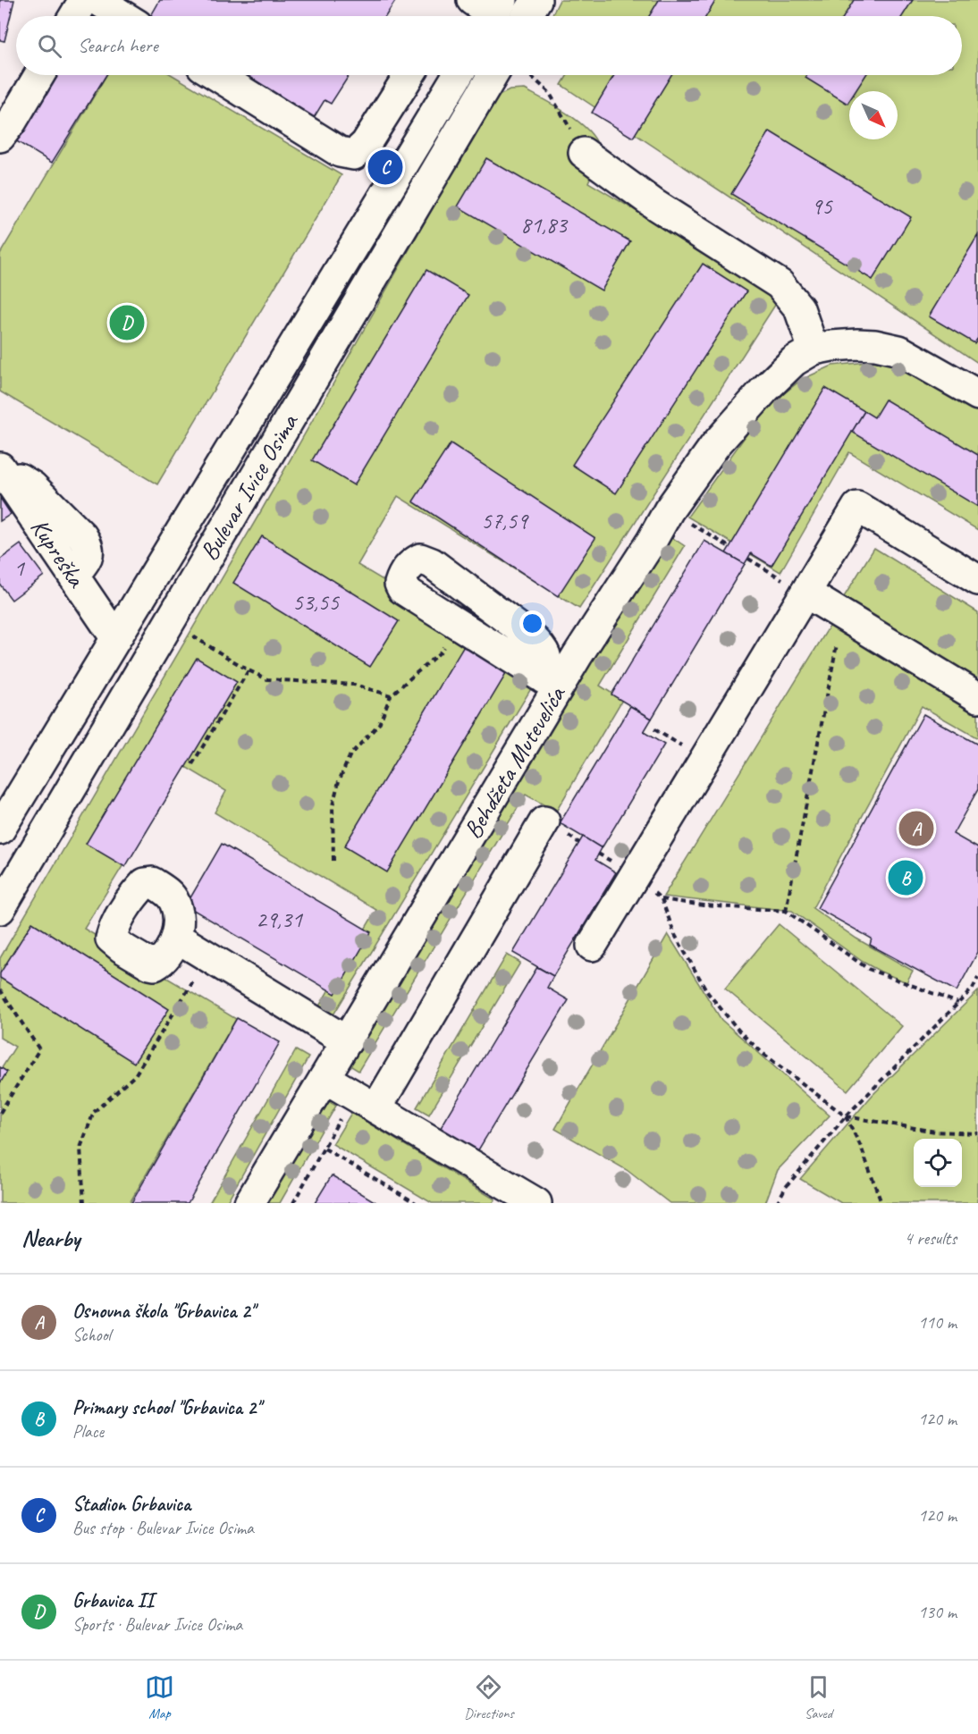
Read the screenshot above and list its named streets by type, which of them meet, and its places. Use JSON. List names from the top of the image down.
{
  "streets": {
    "main road": ["Bulevar Ivice Osima", "Kupreška", "Behdžeta Mutevelića"]
  },
  "crossings": [
    ["Bulevar Ivice Osima", "Kupreška"]
  ],
  "house_numbers": [
    "95",
    "81,83",
    "57,59",
    "1",
    "53,55",
    "29,31"
  ],
  "north": "bottom right",
  "page": {
    "search": "Search here",
    "pins": [
      "C",
      "D",
      "A",
      "B"
    ],
    "heading": ["Nearby", "4 results"],
    "list": [
      {
        "mark": "A",
        "name": "Osnovna škola \"Grbavica 2\"",
        "note": "School",
        "value": "110 m"
      },
      {
        "mark": "B",
        "name": "Primary school \"Grbavica 2\"",
        "note": "Place",
        "value": "120 m"
      },
      {
        "mark": "C",
        "name": "Stadion Grbavica",
        "note": "Bus stop · Bulevar Ivice Osima",
        "value": "120 m"
      },
      {
        "mark": "D",
        "name": "Grbavica II",
        "note": "Sports · Bulevar Ivice Osima",
        "value": "130 m"
      }
    ],
    "nav": ["Map", "Directions", "Saved"]
  }
}
